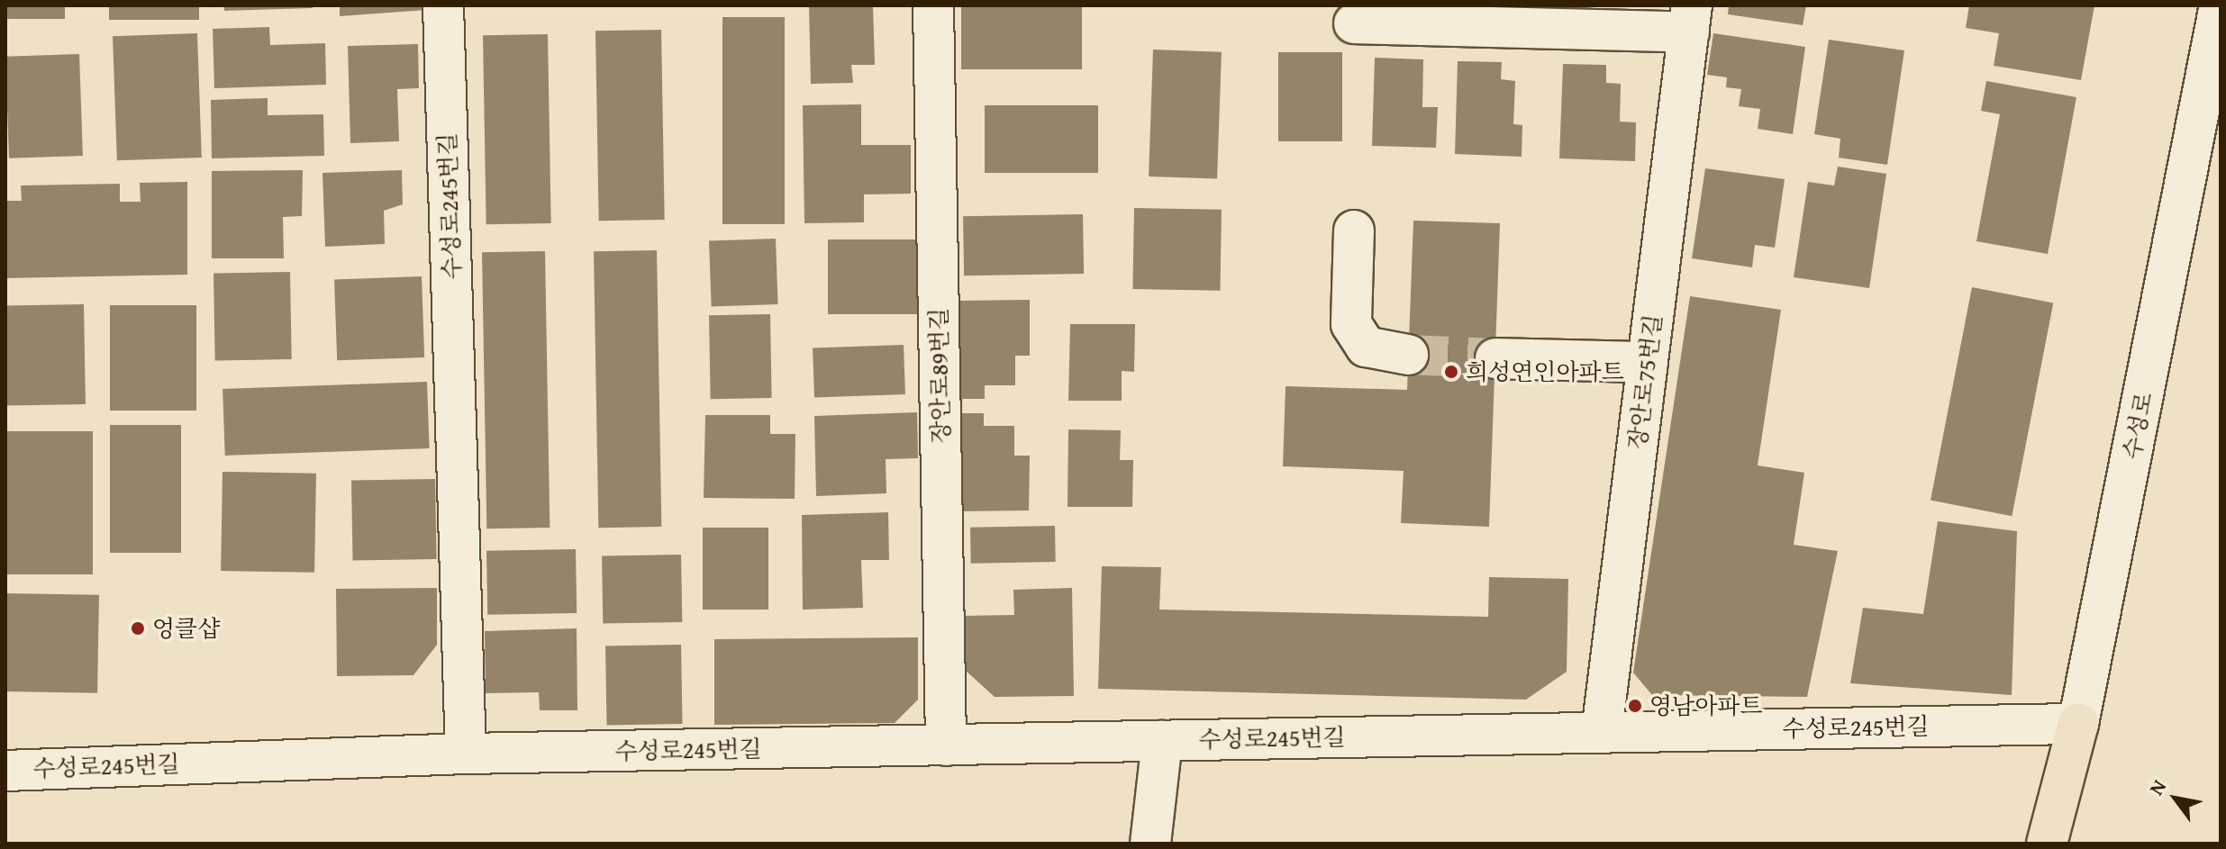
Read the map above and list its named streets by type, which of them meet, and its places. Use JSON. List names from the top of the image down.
{
  "streets": {
    "main road": ["수성로"],
    "street": ["수성로245번길", "장안로89번길", "장안로75번길"]
  },
  "crossings": [
    ["수성로245번길", "장안로89번길"],
    ["수성로245번길", "장안로75번길"],
    ["수성로245번길", "수성로"]
  ],
  "places": ["희성연인아파트", "엉클샵", "영남아파트"],
  "north": "top left"
}
